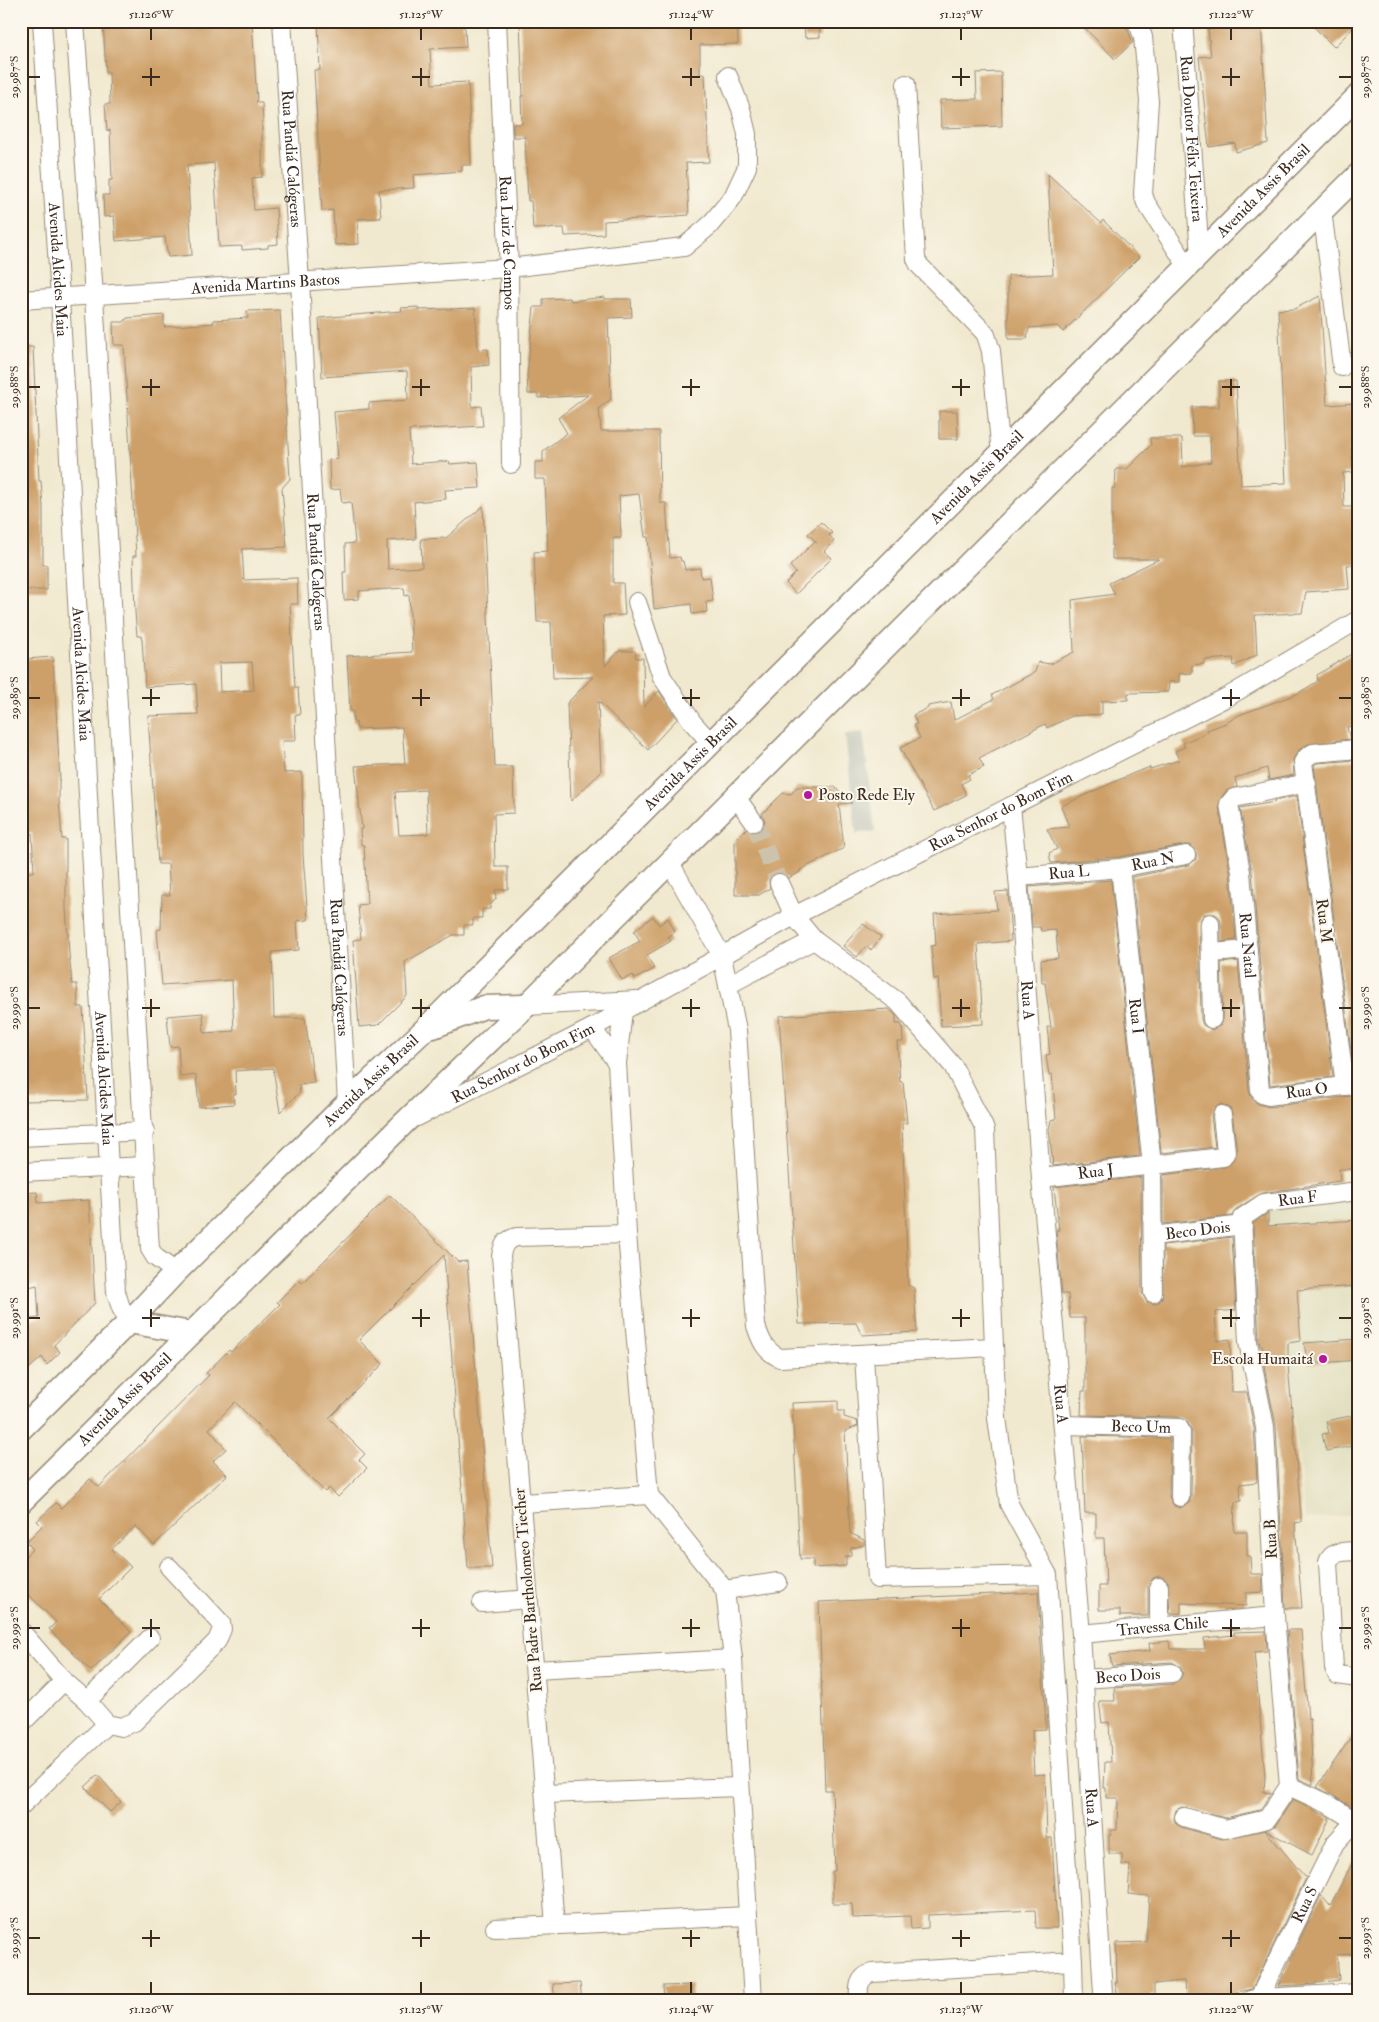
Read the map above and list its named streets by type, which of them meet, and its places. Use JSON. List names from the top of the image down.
{
  "streets": {
    "main road": ["Avenida Assis Brasil"],
    "street": [
      "Rua Doutor Félix Teixeira",
      "Rua Pandiá Calógeras",
      "Rua Luiz de Campos",
      "Avenida Alcides Maia",
      "Avenida Martins Bastos",
      "Rua Senhor do Bom Fim",
      "Rua N",
      "Rua L",
      "Rua M",
      "Rua Natal",
      "Rua A",
      "Rua I",
      "Rua O",
      "Rua J",
      "Rua F",
      "Beco Dois",
      "Beco Um",
      "Rua B",
      "Rua Padre Bartholomeo Tiecher",
      "Travessa Chile",
      "Rua S"
    ]
  },
  "crossings": [
    ["Rua Doutor Félix Teixeira", "Avenida Assis Brasil"],
    ["Rua Pandiá Calógeras", "Avenida Assis Brasil"],
    ["Rua Pandiá Calógeras", "Avenida Martins Bastos"],
    ["Avenida Assis Brasil", "Avenida Alcides Maia"],
    ["Avenida Assis Brasil", "Rua Senhor do Bom Fim"],
    ["Rua Luiz de Campos", "Avenida Martins Bastos"],
    ["Avenida Alcides Maia", "Avenida Martins Bastos"],
    ["Rua Senhor do Bom Fim", "Rua A"],
    ["Rua N", "Rua L"],
    ["Rua N", "Rua I"],
    ["Rua L", "Rua A"],
    ["Rua L", "Rua I"],
    ["Rua M", "Rua Natal"],
    ["Rua M", "Rua O"],
    ["Rua Natal", "Rua O"],
    ["Rua A", "Rua J"],
    ["Rua A", "Beco Dois"],
    ["Rua A", "Beco Um"],
    ["Rua A", "Travessa Chile"],
    ["Rua I", "Rua J"],
    ["Rua F", "Beco Dois"],
    ["Rua F", "Rua B"],
    ["Beco Dois", "Rua B"],
    ["Rua B", "Travessa Chile"]
  ],
  "places": ["Posto Rede Ely", "Escola Humaitá"],
  "coordinates": [
    "51.126°W",
    "51.125°W",
    "51.124°W",
    "51.123°W",
    "51.122°W",
    "29.987°S",
    "29.988°S",
    "29.989°S",
    "29.990°S",
    "29.991°S",
    "29.992°S",
    "29.993°S"
  ]
}
